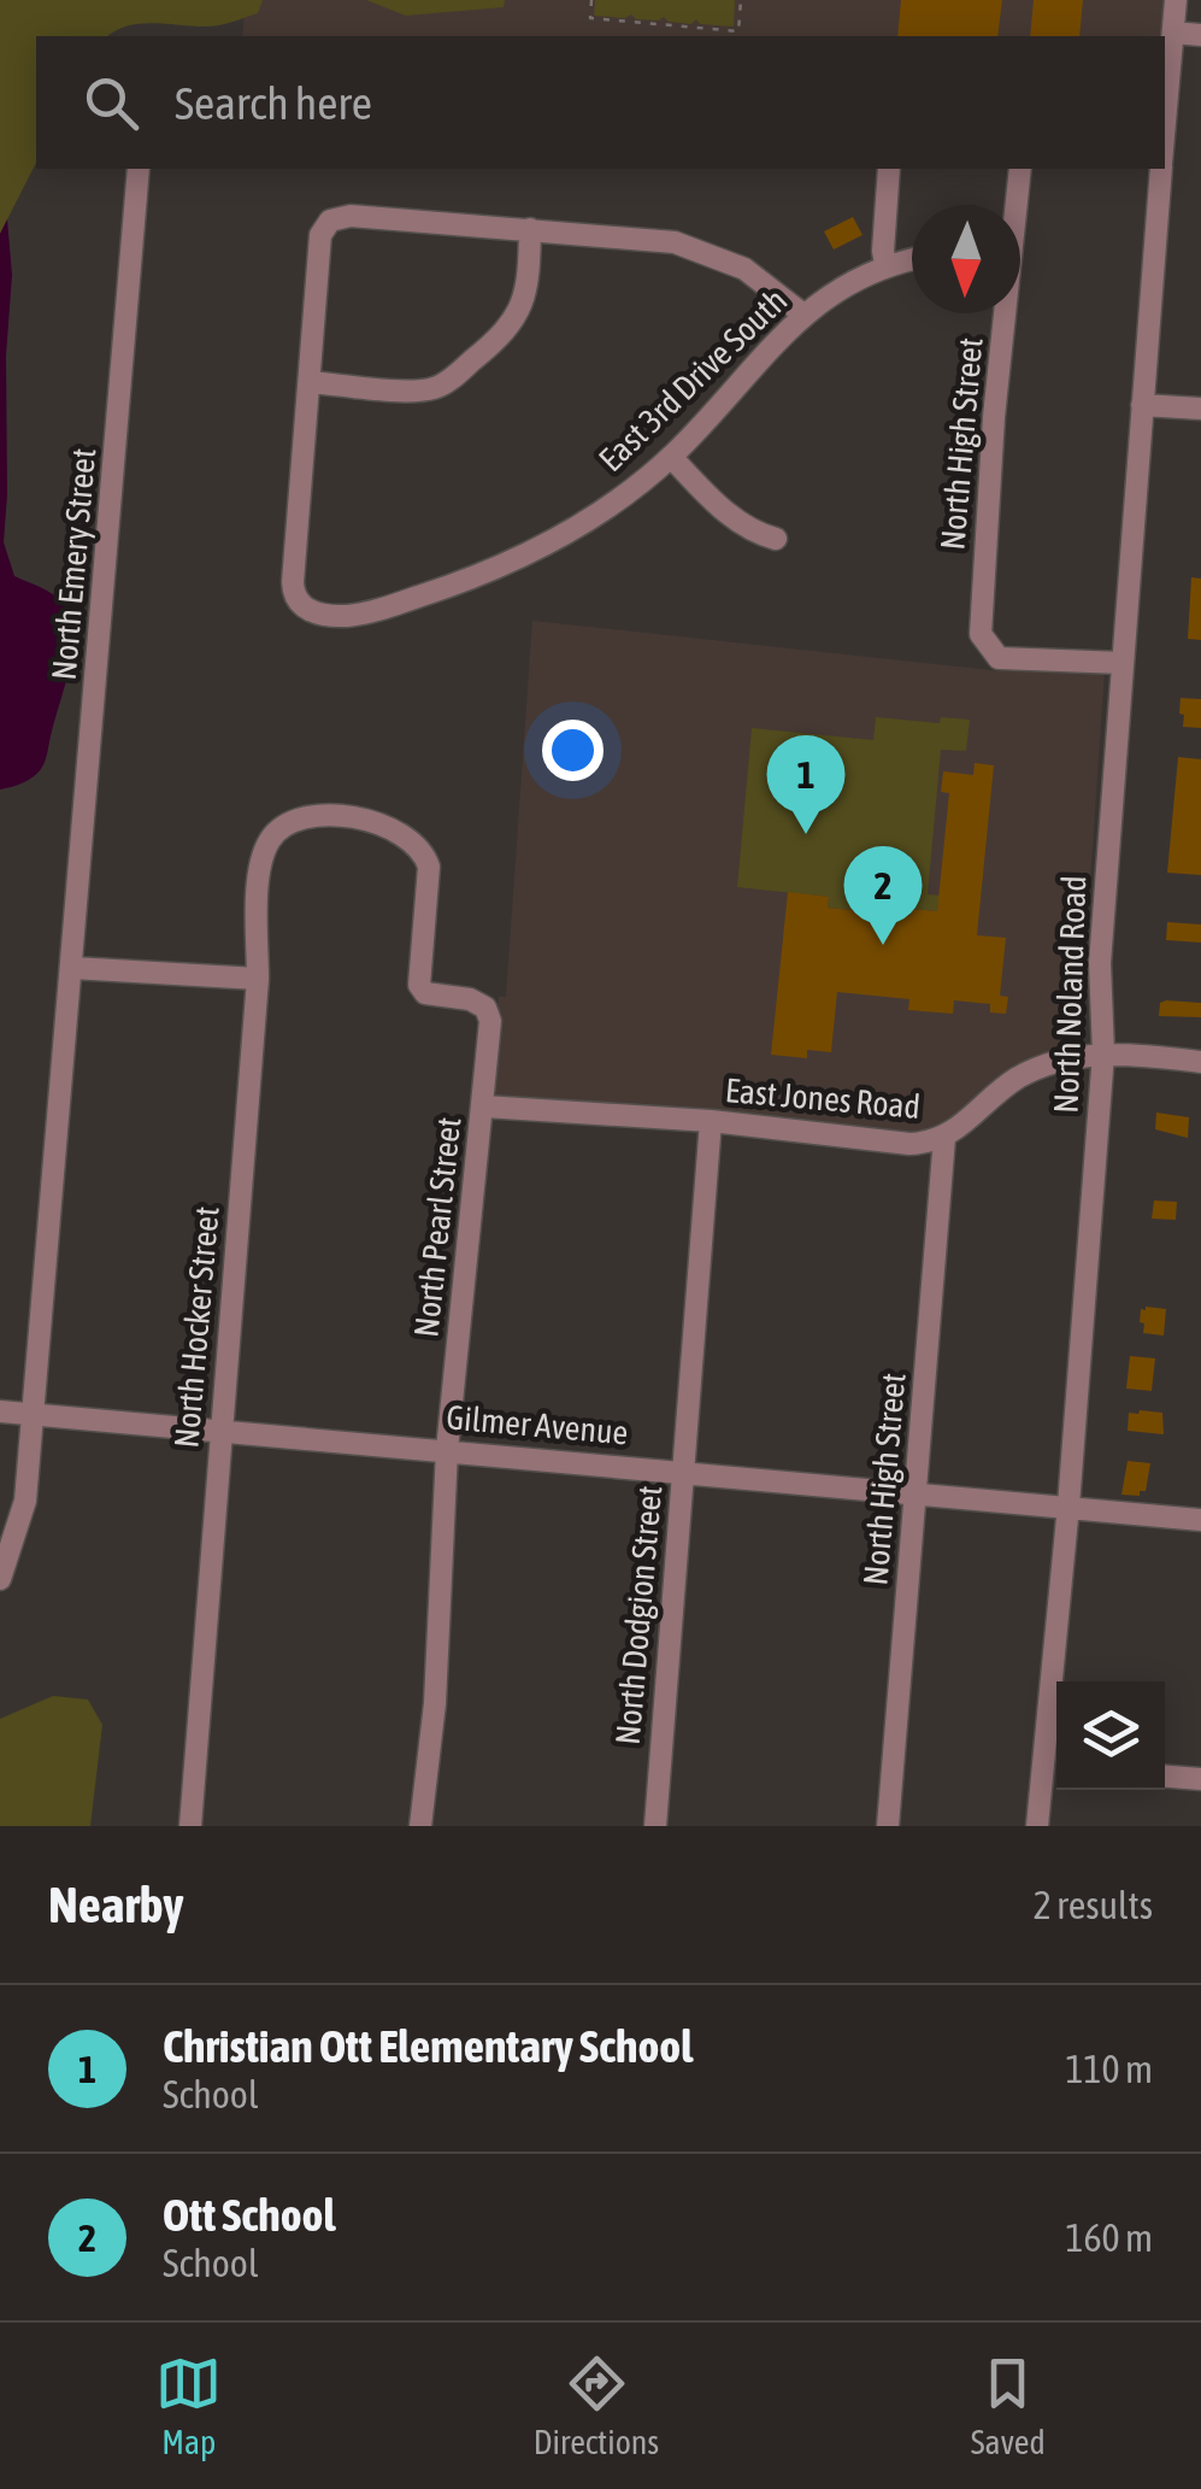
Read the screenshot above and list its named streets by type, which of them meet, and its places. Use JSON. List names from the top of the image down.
{
  "streets": {
    "street": [
      "East 3rd Drive South",
      "North High Street",
      "North Emery Street",
      "North Noland Road",
      "East Jones Road",
      "North Pearl Street",
      "North Hocker Street",
      "Gilmer Avenue",
      "North Dodgion Street"
    ]
  },
  "crossings": [
    ["North High Street", "North Noland Road"],
    ["North High Street", "East Jones Road"],
    ["North High Street", "Gilmer Avenue"],
    ["North Emery Street", "Gilmer Avenue"],
    ["North Noland Road", "East Jones Road"],
    ["North Noland Road", "Gilmer Avenue"],
    ["East Jones Road", "North Pearl Street"],
    ["East Jones Road", "North Dodgion Street"],
    ["North Pearl Street", "North Hocker Street"],
    ["North Pearl Street", "Gilmer Avenue"],
    ["North Hocker Street", "Gilmer Avenue"],
    ["Gilmer Avenue", "North Dodgion Street"]
  ],
  "north": "bottom",
  "page": {
    "search": "Search here",
    "pins": ["1", "2"],
    "heading": ["Nearby", "2 results"],
    "list": [
      {
        "mark": "1",
        "name": "Christian Ott Elementary School",
        "note": "School",
        "value": "110 m"
      },
      {
        "mark": "2",
        "name": "Ott School",
        "note": "School",
        "value": "160 m"
      }
    ],
    "nav": ["Map", "Directions", "Saved"]
  }
}
